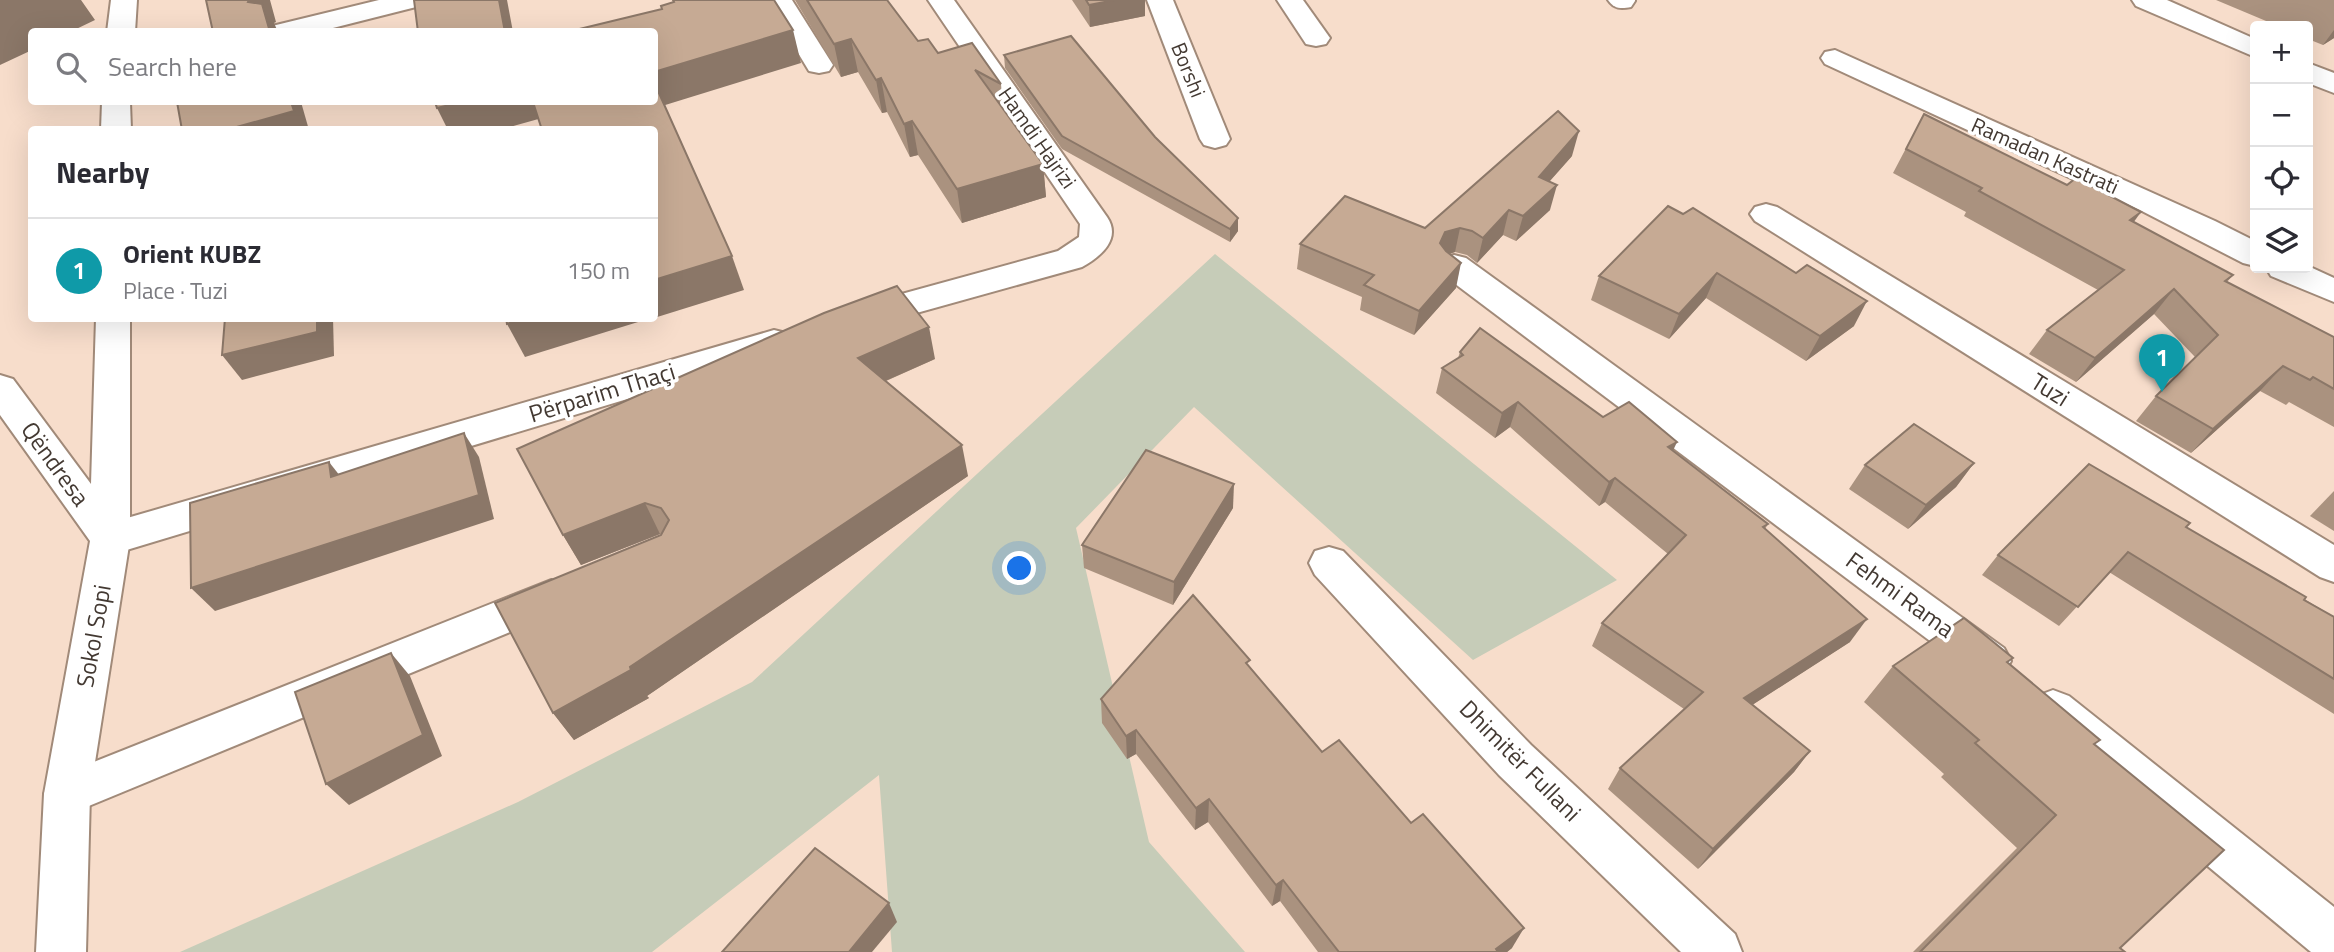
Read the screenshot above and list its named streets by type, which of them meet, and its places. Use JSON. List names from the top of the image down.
{
  "streets": {
    "street": [
      "Borshi",
      "Hamdi Hajrizi",
      "Ramadan Kastrati",
      "Tuzi",
      "Përparim Thaçi",
      "Qëndresa",
      "Fehmi Rama",
      "Sokol Sopi",
      "Dhimitër Fullani"
    ]
  },
  "crossings": [
    ["Hamdi Hajrizi", "Përparim Thaçi"],
    ["Përparim Thaçi", "Qëndresa"],
    ["Përparim Thaçi", "Sokol Sopi"],
    ["Qëndresa", "Sokol Sopi"]
  ],
  "page": {
    "map_buttons": ["+", "−"],
    "search": "Search here",
    "heading": "Nearby",
    "list": [
      {
        "mark": "1",
        "name": "Orient KUBZ",
        "note": "Place · Tuzi",
        "value": "150 m"
      }
    ],
    "pins": "1"
  }
}
